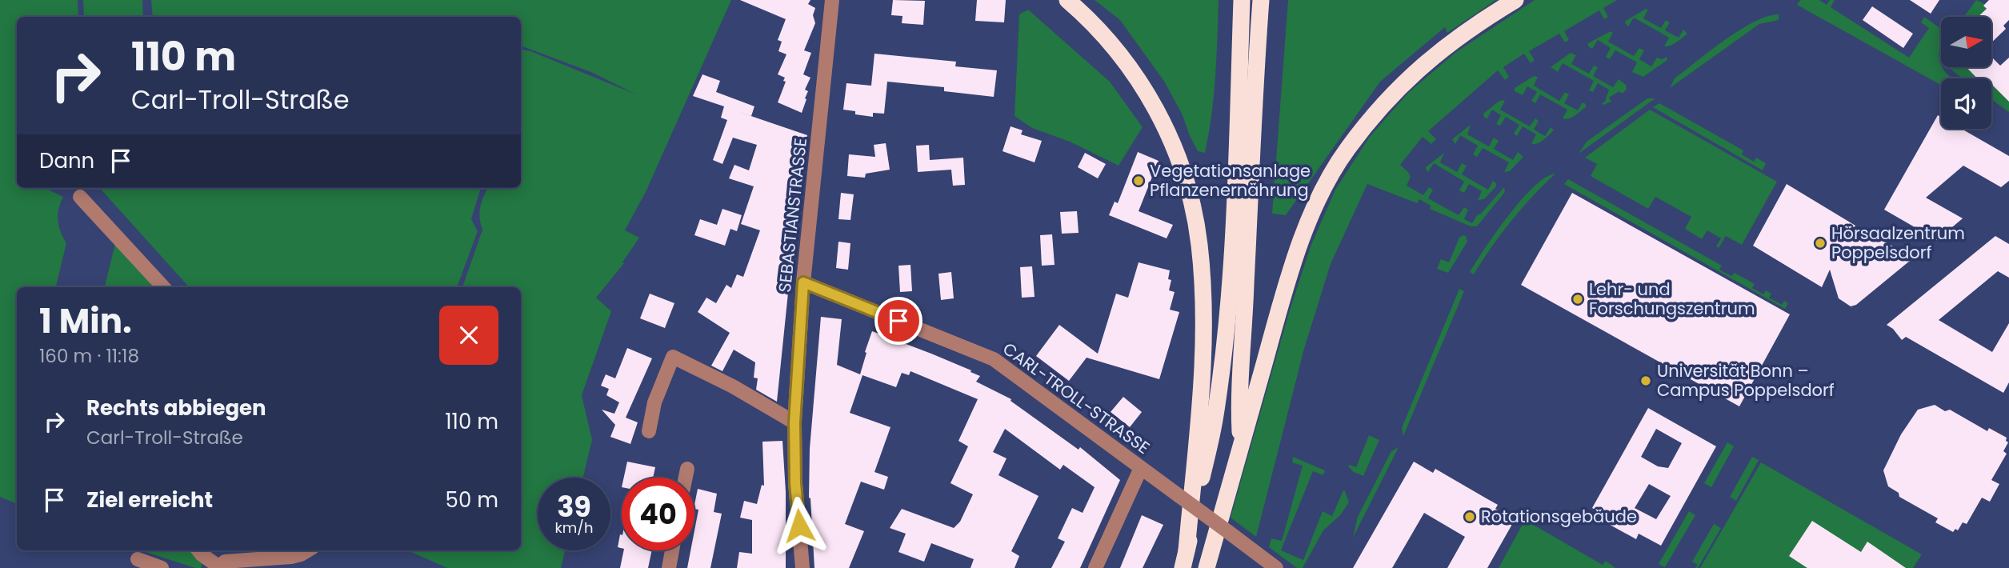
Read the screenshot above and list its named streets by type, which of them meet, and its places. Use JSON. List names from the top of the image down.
{
  "streets": {
    "street": ["SEBASTIANSTRASSE", "CARL-TROLL-STRASSE"]
  },
  "crossings": [
    ["SEBASTIANSTRASSE", "CARL-TROLL-STRASSE"]
  ],
  "places": [
    "Vegetationsanlage Pflanzenernährung",
    "Hörsaalzentrum Poppelsdorf",
    "Lehr- und Forschungszentrum",
    "Universität Bonn – Campus Poppelsdorf",
    "Rotationsgebäude"
  ],
  "north": "right",
  "page": {
    "turn": ["110 m", "Carl-Troll-Straße"],
    "then": "Dann",
    "heading": ["1 Min.", "160 m · 11:18"],
    "list": [
      {
        "name": "Rechts abbiegen",
        "note": "Carl-Troll-Straße",
        "value": "110 m"
      },
      {
        "name": "Ziel erreicht",
        "value": "50 m"
      }
    ],
    "speed": "39 km/h",
    "limit": "40"
  }
}
